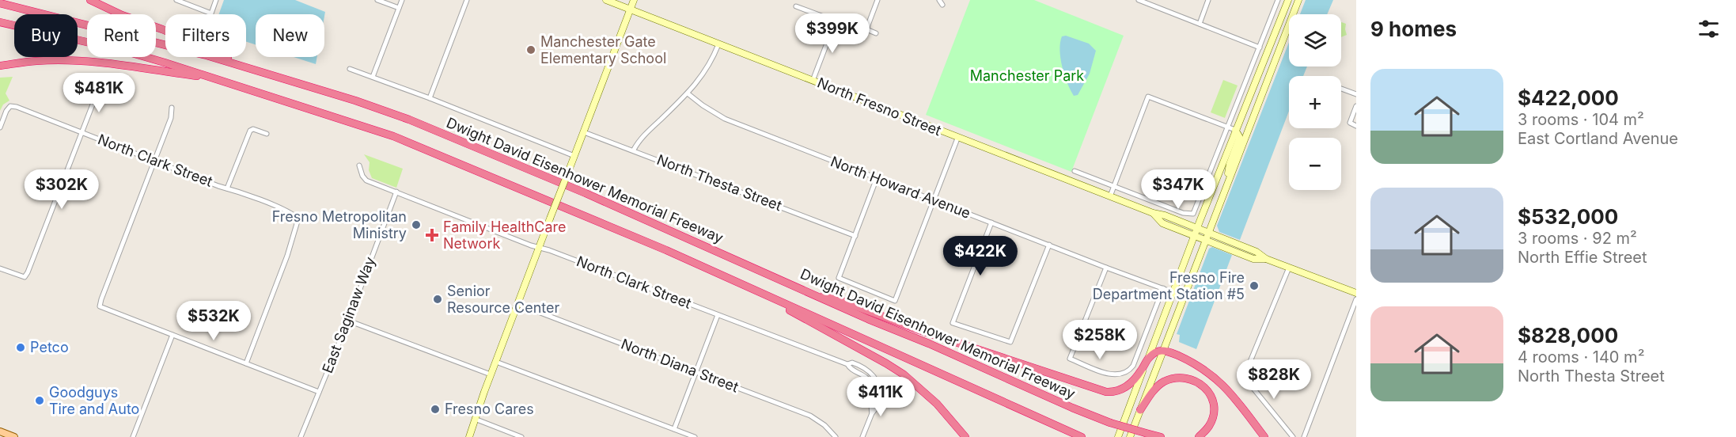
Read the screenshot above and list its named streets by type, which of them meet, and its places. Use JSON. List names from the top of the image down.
{
  "streets": {
    "highway": ["Dwight David Eisenhower Memorial Freeway"],
    "main road": ["North Fresno Street"],
    "street": [
      "North Clark Street",
      "North Thesta Street",
      "North Howard Avenue",
      "East Saginaw Way",
      "North Diana Street"
    ]
  },
  "crossings": [
    ["North Clark Street", "East Saginaw Way"]
  ],
  "parks": ["Manchester Park"],
  "places": {
    "other": [
      "Manchester Gate Elementary School",
      "Fresno Metropolitan Ministry",
      "Fresno Fire Department Station #5",
      "Senior Resource Center",
      "Petco",
      "Goodguys Tire and Auto",
      "Fresno Cares"
    ],
    "health": ["Family HealthCare Network"]
  },
  "page": {
    "heading": "9 homes",
    "price": [
      "$399K",
      "$481K",
      "$302K",
      "$347K",
      "$422K",
      "$532K",
      "$258K",
      "$828K",
      "$411K"
    ],
    "map_buttons": ["+", "−"],
    "chip": [
      "Buy",
      "Rent",
      "Filters",
      "New"
    ],
    "list": [
      {
        "name": "$422,000",
        "note": "3 rooms · 104 m² · East Cortland Avenue"
      },
      {
        "name": "$532,000",
        "note": "3 rooms · 92 m² · North Effie Street"
      },
      {
        "name": "$828,000",
        "note": "4 rooms · 140 m² · North Thesta Street"
      }
    ]
  }
}
